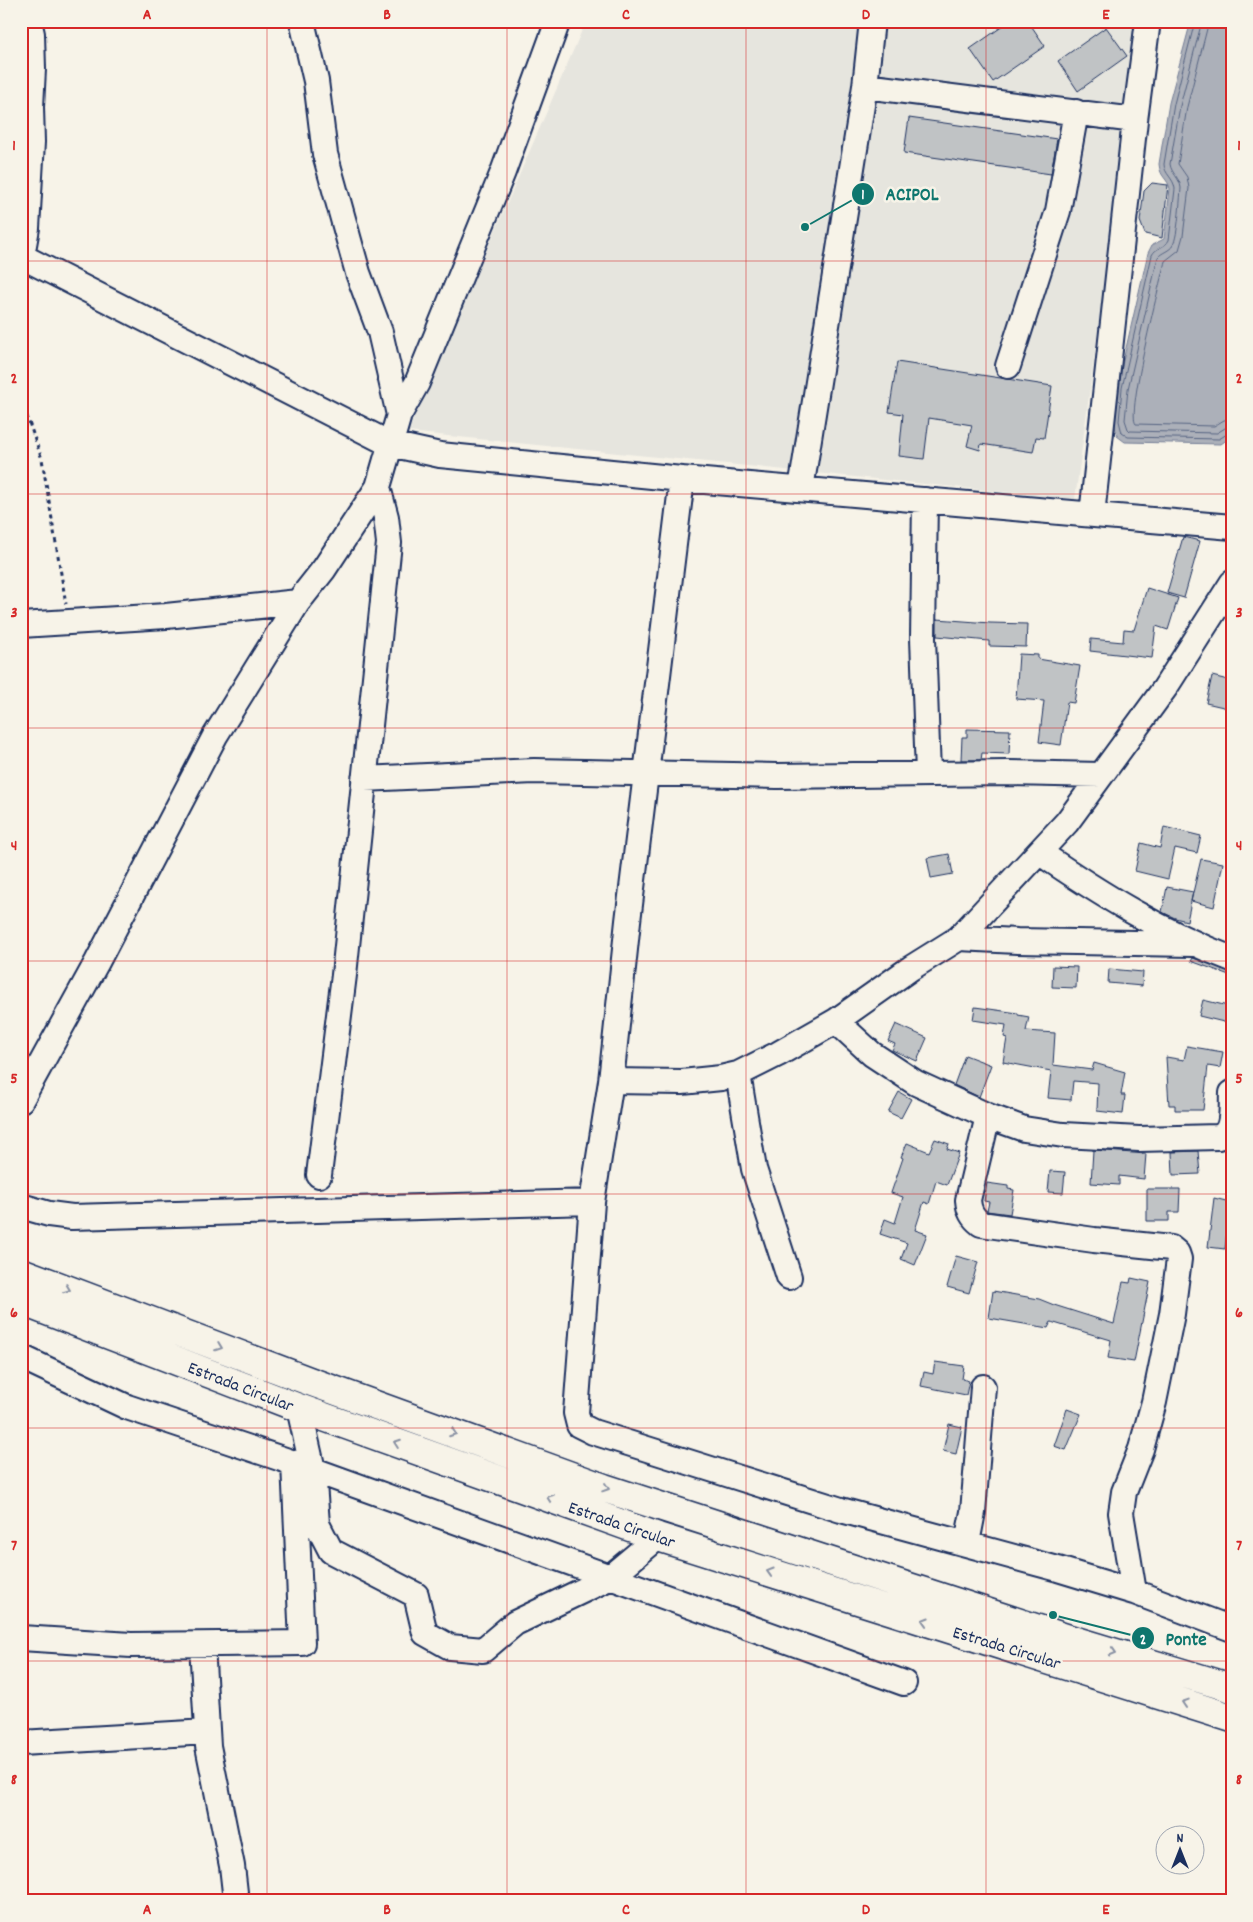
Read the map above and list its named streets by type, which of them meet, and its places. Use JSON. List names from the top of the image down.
{
  "streets": {
    "main road": ["Estrada Circular"]
  },
  "places": ["ACIPOL", "Ponte"],
  "north": "top",
  "grid": {
    "columns": [
      "A",
      "B",
      "C",
      "D",
      "E"
    ],
    "rows": [
      "1",
      "2",
      "3",
      "4",
      "5",
      "6",
      "7",
      "8"
    ]
  }
}
